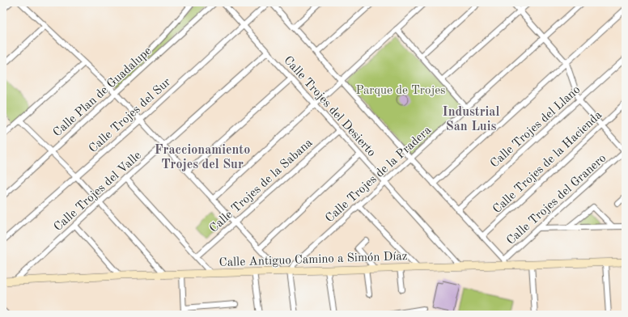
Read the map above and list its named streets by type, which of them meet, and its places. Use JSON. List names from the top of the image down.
{
  "streets": {
    "main road": ["Calle Antiguo Camino a Simón Díaz"],
    "street": [
      "Calle Plan de Guadalupe",
      "Calle Trojes del Desierto",
      "Calle Trojes del Sur",
      "Calle Trojes del Llano",
      "Calle Trojes de la Hacienda",
      "Calle Trojes de la Pradera",
      "Calle Trojes de la Sabana",
      "Calle Trojes del Valle",
      "Calle Trojes del Granero"
    ]
  },
  "crossings": [
    ["Calle Trojes del Desierto", "Calle Trojes del Sur"],
    ["Calle Trojes del Desierto", "Calle Trojes de la Pradera"],
    ["Calle Trojes del Desierto", "Calle Trojes de la Sabana"],
    ["Calle Trojes del Desierto", "Calle Trojes del Valle"],
    ["Calle Trojes del Desierto", "Calle Antiguo Camino a Simón Díaz"],
    ["Calle Trojes de la Pradera", "Calle Antiguo Camino a Simón Díaz"],
    ["Calle Trojes del Valle", "Calle Antiguo Camino a Simón Díaz"],
    ["Calle Trojes del Granero", "Calle Antiguo Camino a Simón Díaz"]
  ],
  "districts": ["Industrial San Luis", "Fraccionamiento Trojes del Sur"],
  "parks": ["Parque de Trojes"]
}
